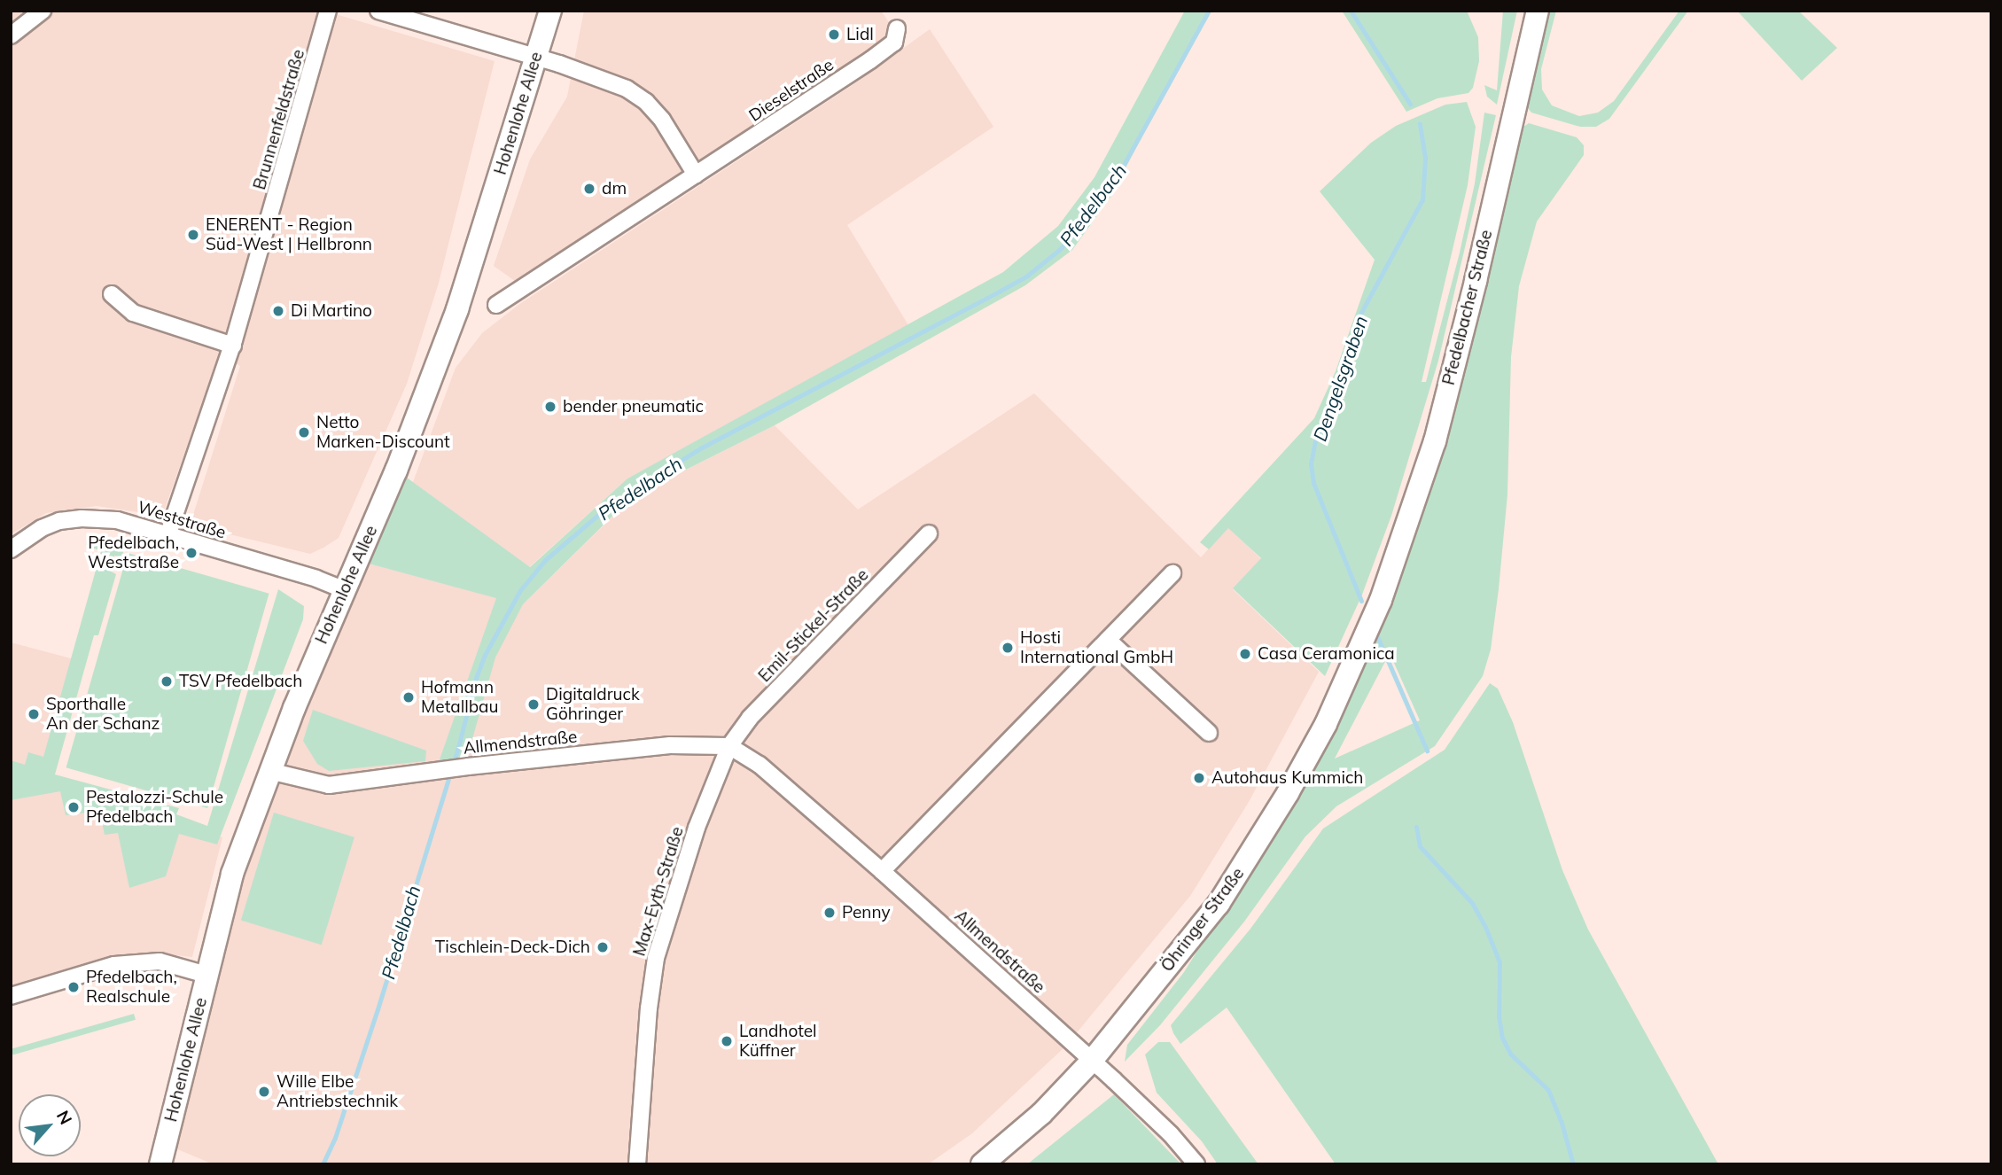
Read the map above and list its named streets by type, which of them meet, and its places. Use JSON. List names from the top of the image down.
{
  "streets": {
    "main road": ["Hohenlohe Allee", "Pfedelbacher Straße", "Öhringer Straße"],
    "street": [
      "Dieselstraße",
      "Brunnenfeldstraße",
      "Weststraße",
      "Emil-Stickel-Straße",
      "Allmendstraße",
      "Max-Eyth-Straße"
    ]
  },
  "crossings": [
    ["Hohenlohe Allee", "Weststraße"],
    ["Hohenlohe Allee", "Allmendstraße"],
    ["Brunnenfeldstraße", "Weststraße"],
    ["Pfedelbacher Straße", "Öhringer Straße"],
    ["Emil-Stickel-Straße", "Allmendstraße"],
    ["Emil-Stickel-Straße", "Max-Eyth-Straße"],
    ["Allmendstraße", "Max-Eyth-Straße"],
    ["Allmendstraße", "Öhringer Straße"]
  ],
  "water": ["Pfedelbach", "Dengelsgraben"],
  "places": [
    "Lidl",
    "dm",
    "ENERENT - Region Süd-West | Hellbronn",
    "Di Martino",
    "bender pneumatic",
    "Netto Marken-Discount",
    "Pfedelbach, Weststraße",
    "Hosti International GmbH",
    "Casa Ceramonica",
    "TSV Pfedelbach",
    "Hofmann Metallbau",
    "Digitaldruck Göhringer",
    "Sporthalle An der Schanz",
    "Autohaus Kummich",
    "Pestalozzi-Schule Pfedelbach",
    "Penny",
    "Tischlein-Deck-Dich",
    "Pfedelbach, Realschule",
    "Landhotel Küffner",
    "Wille Elbe Antriebstechnik"
  ],
  "north": "top right"
}
